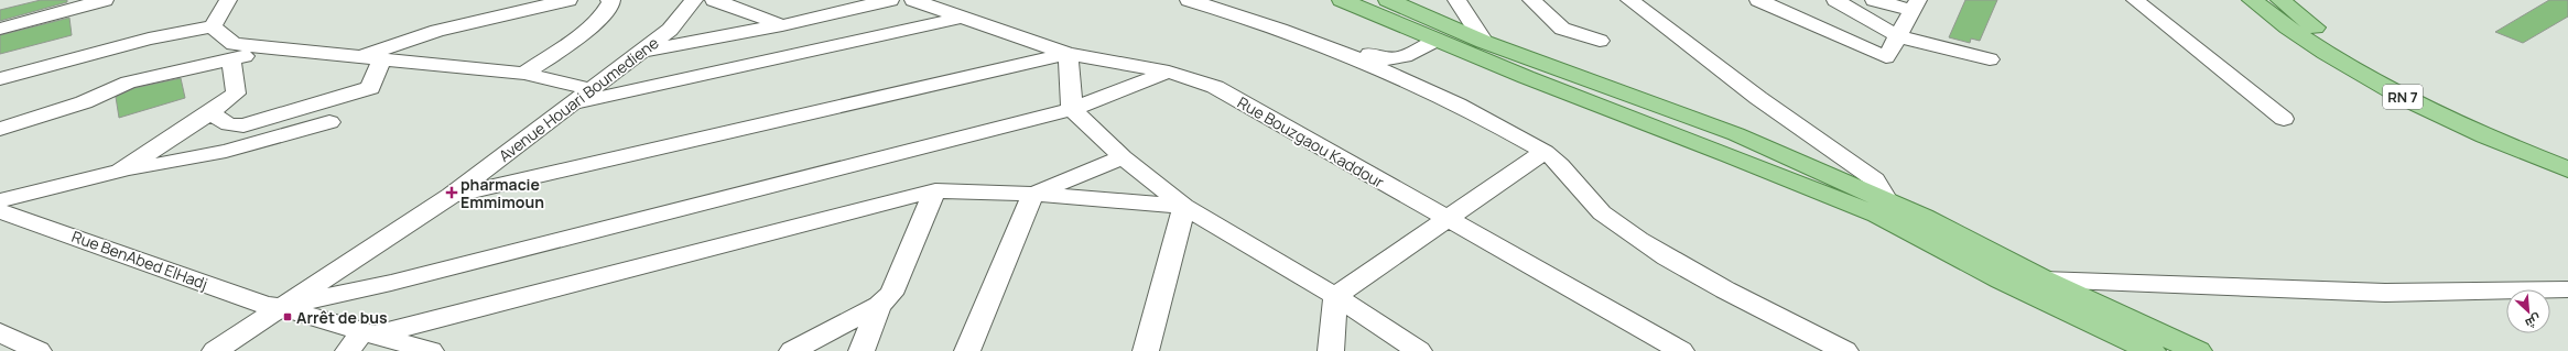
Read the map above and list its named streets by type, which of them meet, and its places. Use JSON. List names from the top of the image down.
{
  "streets": {
    "main road": ["RN 7"],
    "street": ["Avenue Houari Boumediene", "Rue Bouzgaou Kaddour", "Rue BenAbed ElHadj"]
  },
  "crossings": [
    ["Avenue Houari Boumediene", "Rue BenAbed ElHadj"]
  ],
  "places": {
    "health": ["pharmacie Emmimoun"],
    "transit": ["Arrêt de bus"]
  },
  "north": "bottom right"
}
